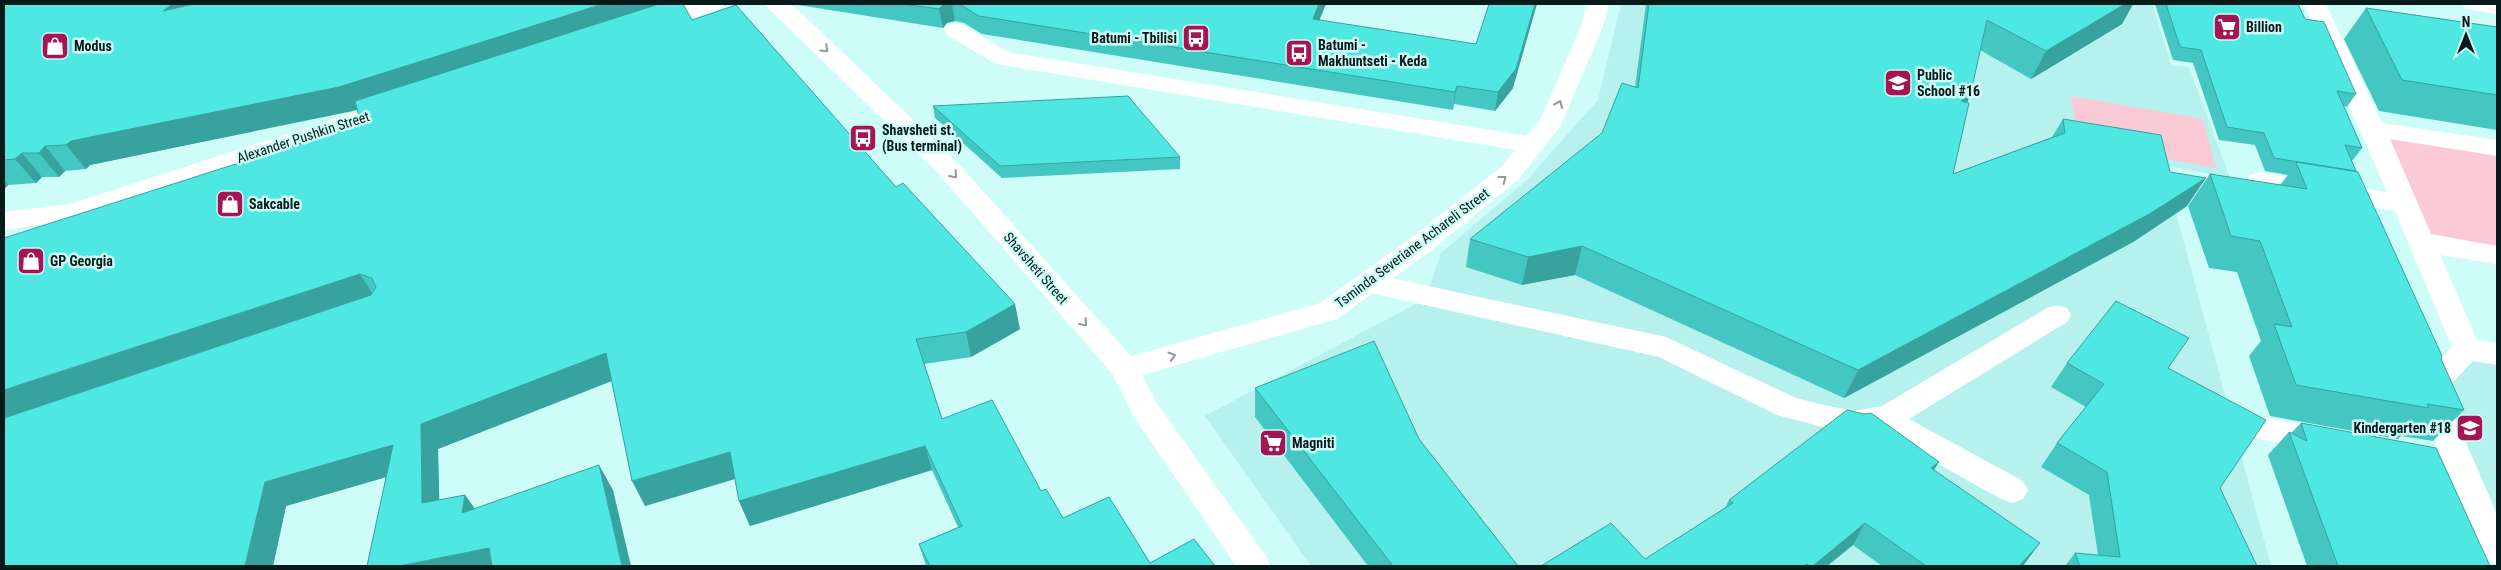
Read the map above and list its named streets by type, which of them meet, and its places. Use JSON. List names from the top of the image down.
{
  "streets": {
    "main road": ["Alexander Pushkin Street", "Tsminda Severiane Achareli Street", "Shavsheti Street"]
  },
  "crossings": [
    ["Tsminda Severiane Achareli Street", "Shavsheti Street"]
  ],
  "one_way": ["Tsminda Severiane Achareli Street", "Shavsheti Street"],
  "places": {
    "supermarket": ["Billion", "Magniti"],
    "bus stop": ["Batumi - Tbilisi", "Batumi - Makhuntseti - Keda", "Shavsheti st. (Bus terminal)"],
    "shop": ["Modus", "Sakcable", "GP Georgia"],
    "school or university": ["Public School #16", "Kindergarten #18"]
  },
  "north": "top"
}
